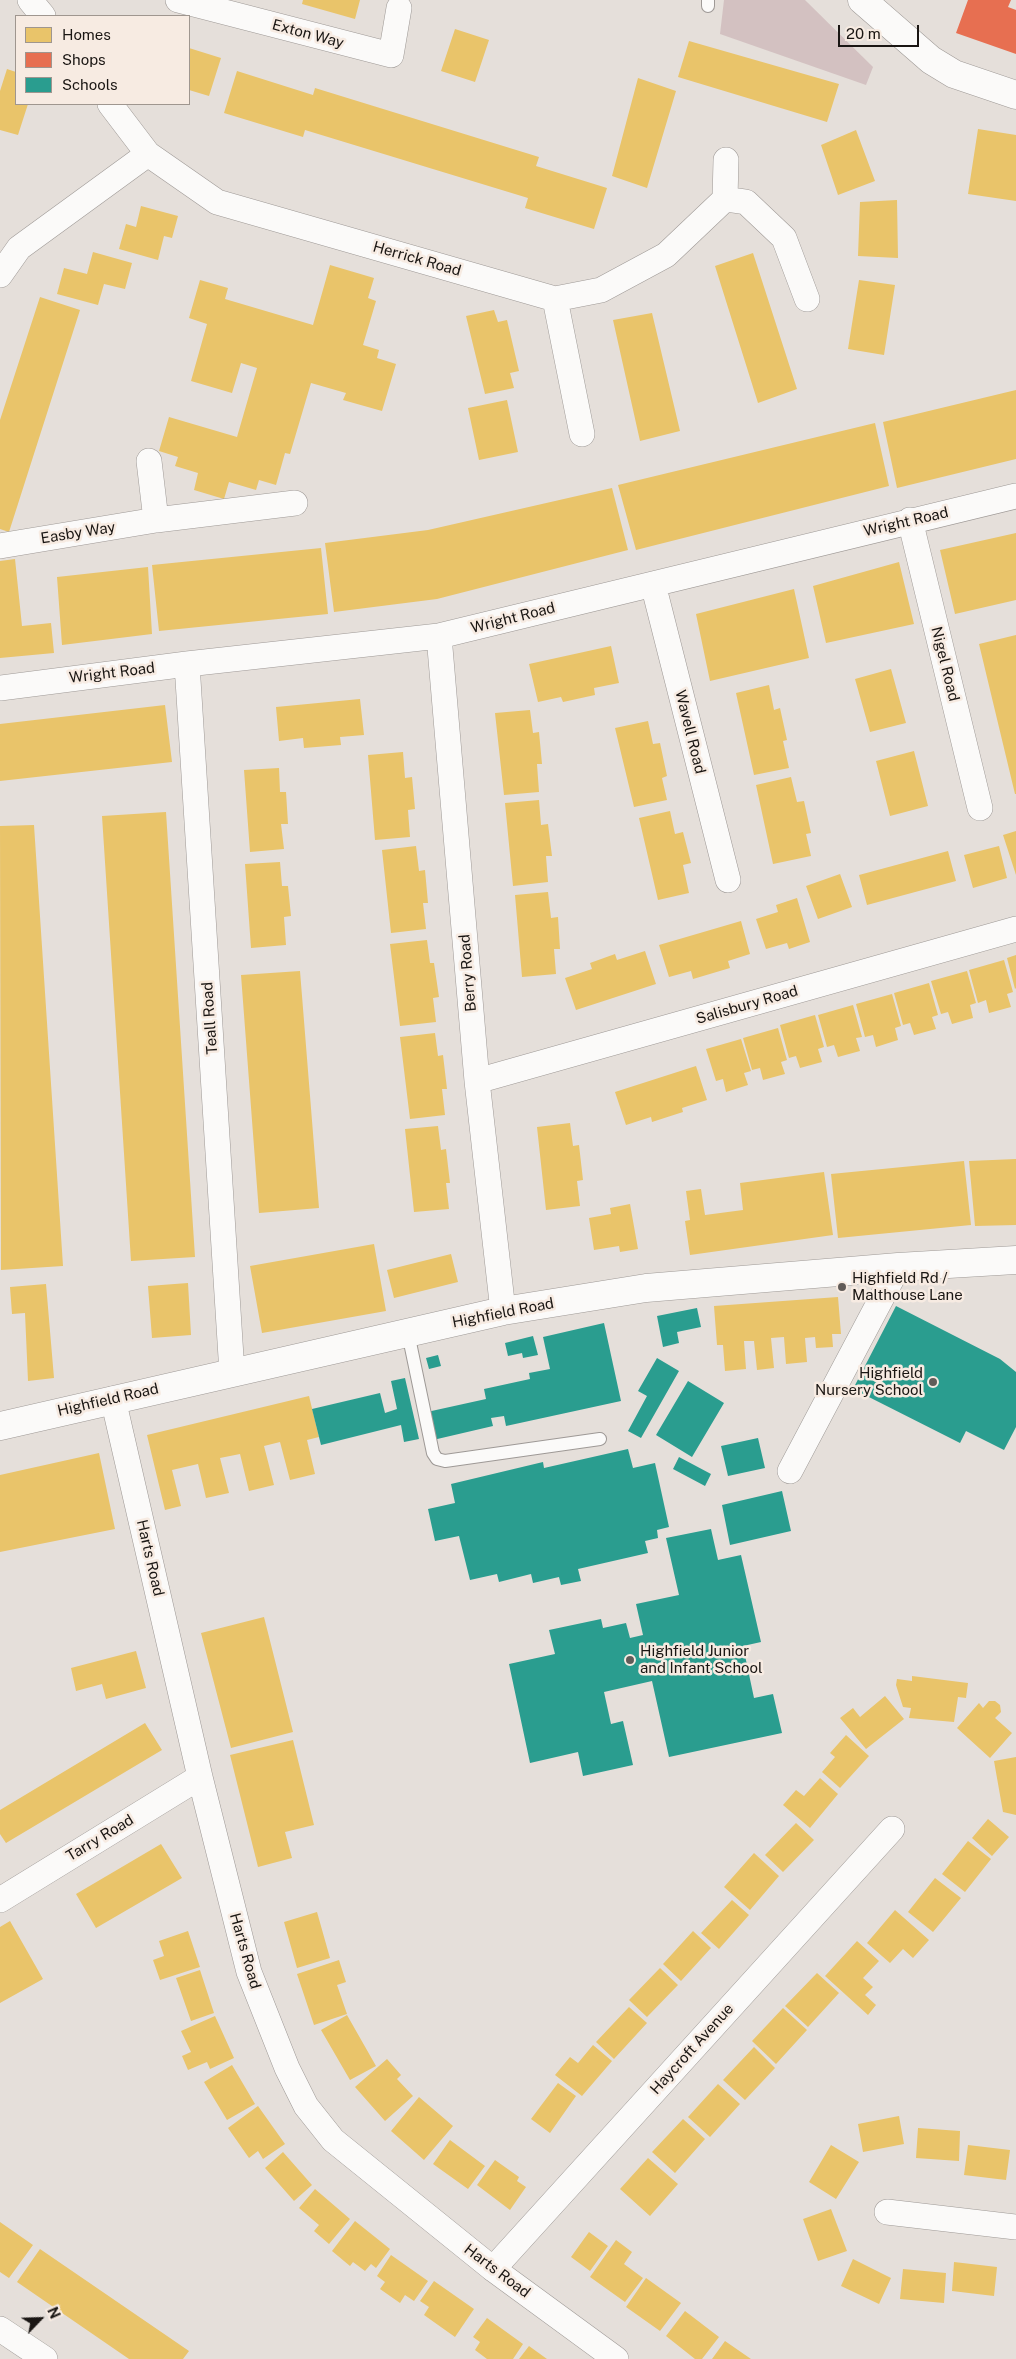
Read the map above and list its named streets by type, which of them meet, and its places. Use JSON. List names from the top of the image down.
{
  "streets": {
    "main road": ["Highfield Road"],
    "street": [
      "Exton Way",
      "Herrick Road",
      "Wright Road",
      "Easby Way",
      "Nigel Road",
      "Wavell Road",
      "Berry Road",
      "Salisbury Road",
      "Teall Road",
      "Harts Road",
      "Tarry Road",
      "Haycroft Avenue"
    ]
  },
  "crossings": [
    ["Wright Road", "Nigel Road"],
    ["Wright Road", "Wavell Road"],
    ["Wright Road", "Berry Road"],
    ["Wright Road", "Teall Road"],
    ["Berry Road", "Salisbury Road"],
    ["Berry Road", "Highfield Road"],
    ["Teall Road", "Highfield Road"],
    ["Highfield Road", "Harts Road"],
    ["Harts Road", "Tarry Road"],
    ["Harts Road", "Haycroft Avenue"]
  ],
  "places": ["Highfield Rd / Malthouse Lane", "Highfield Nursery School", "Highfield Junior and Infant School"],
  "legend": ["Homes", "Shops", "Schools"],
  "scale_bar": "20 m",
  "north": "top right"
}
